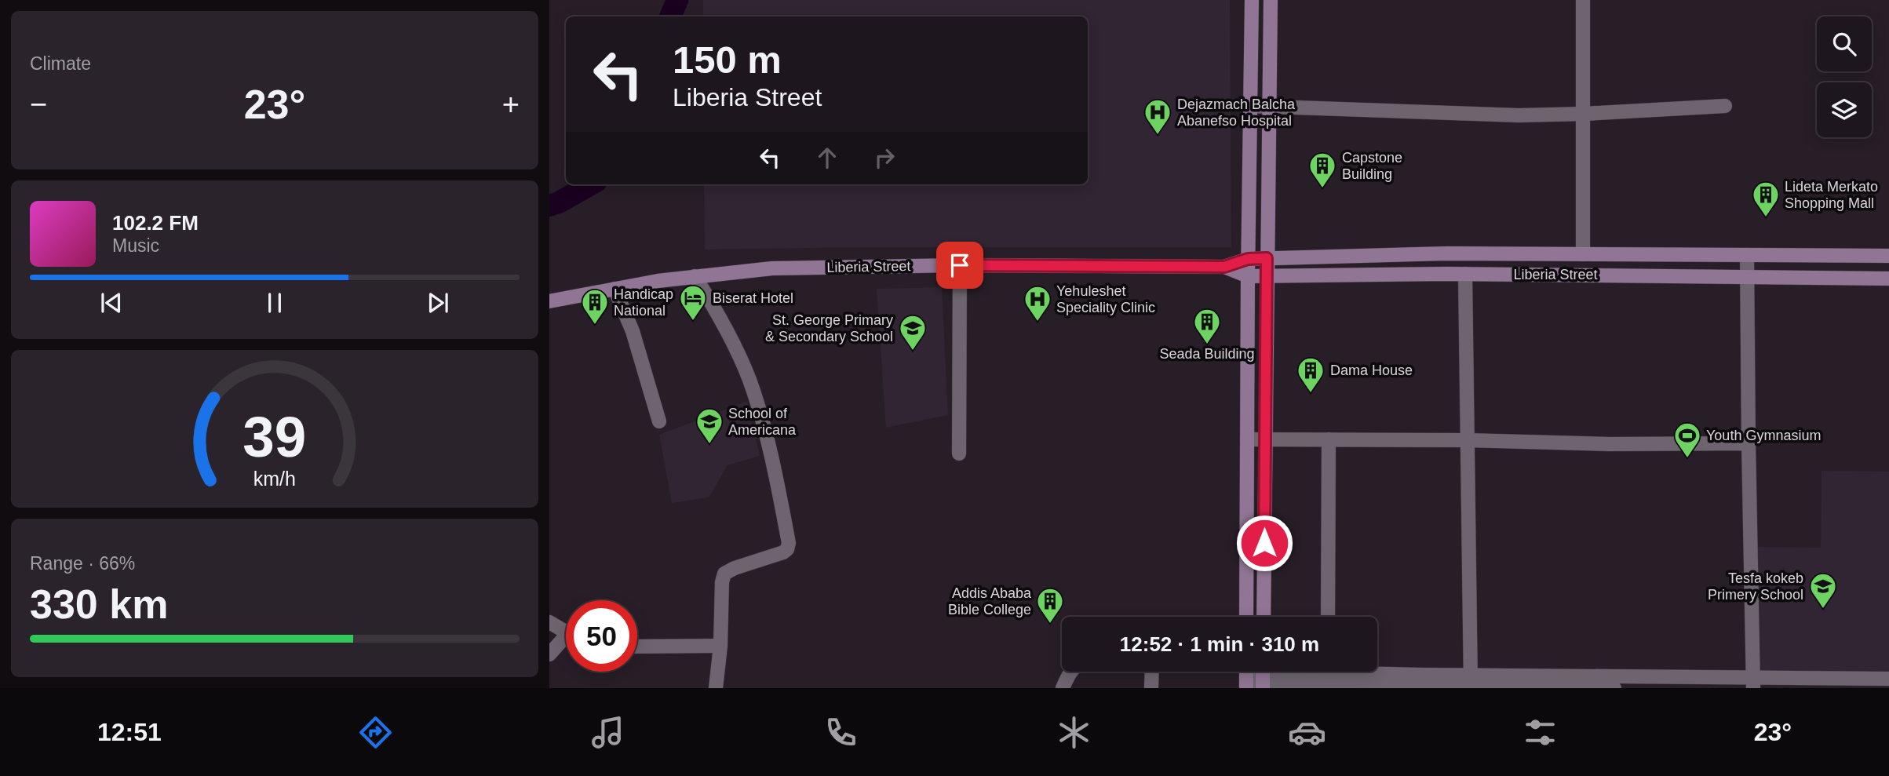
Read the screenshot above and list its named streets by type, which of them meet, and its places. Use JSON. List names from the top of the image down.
{
  "streets": {
    "street": ["Liberia Street"]
  },
  "places": {
    "hospital": ["Dejazmach Balcha Abanefso Hospital", "Yehuleshet Speciality Clinic"],
    "building": [
      "Capstone Building",
      "Lideta Merkato Shopping Mall",
      "Handicap National",
      "Seada Building",
      "Dama House",
      "Addis Ababa Bible College"
    ],
    "hotel": ["Biserat Hotel"],
    "school or university": ["St. George Primary & Secondary School", "School of Americana", "Tesfa kokeb Primery School"],
    "sports": ["Youth Gymnasium"]
  },
  "page": {
    "tile": [
      "Climate",
      ["Range · 66%", "330 km"]
    ],
    "turn": ["150 m", "Liberia Street"],
    "heat": ["−", "23°", "+"],
    "song": ["102.2 FM", "Music"],
    "limit": "50",
    "trip": "12:52 · 1 min · 310 m",
    "tabs": ["12:51", "23°"],
    "gauge": ["39", "km/h"]
  }
}
